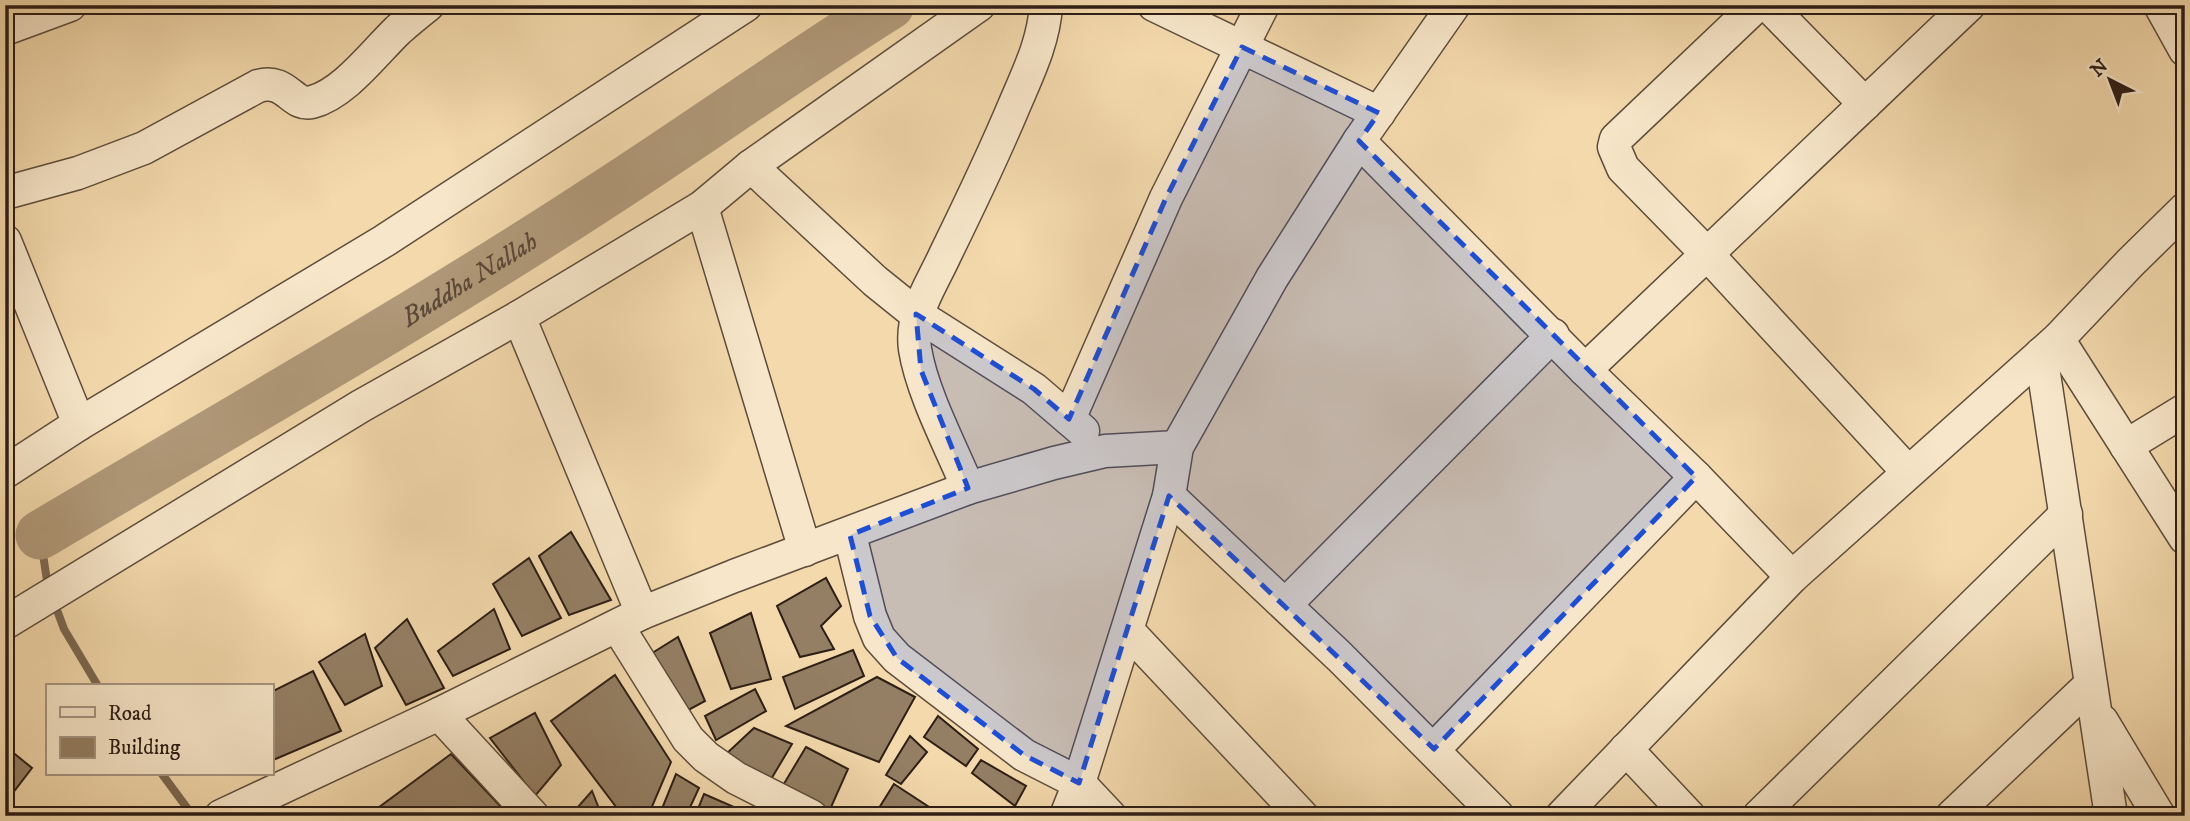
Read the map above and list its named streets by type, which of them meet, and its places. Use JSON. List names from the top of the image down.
{
  "water": ["Buddha Nallah"],
  "legend": ["Road", "Building"],
  "north": "top left"
}
